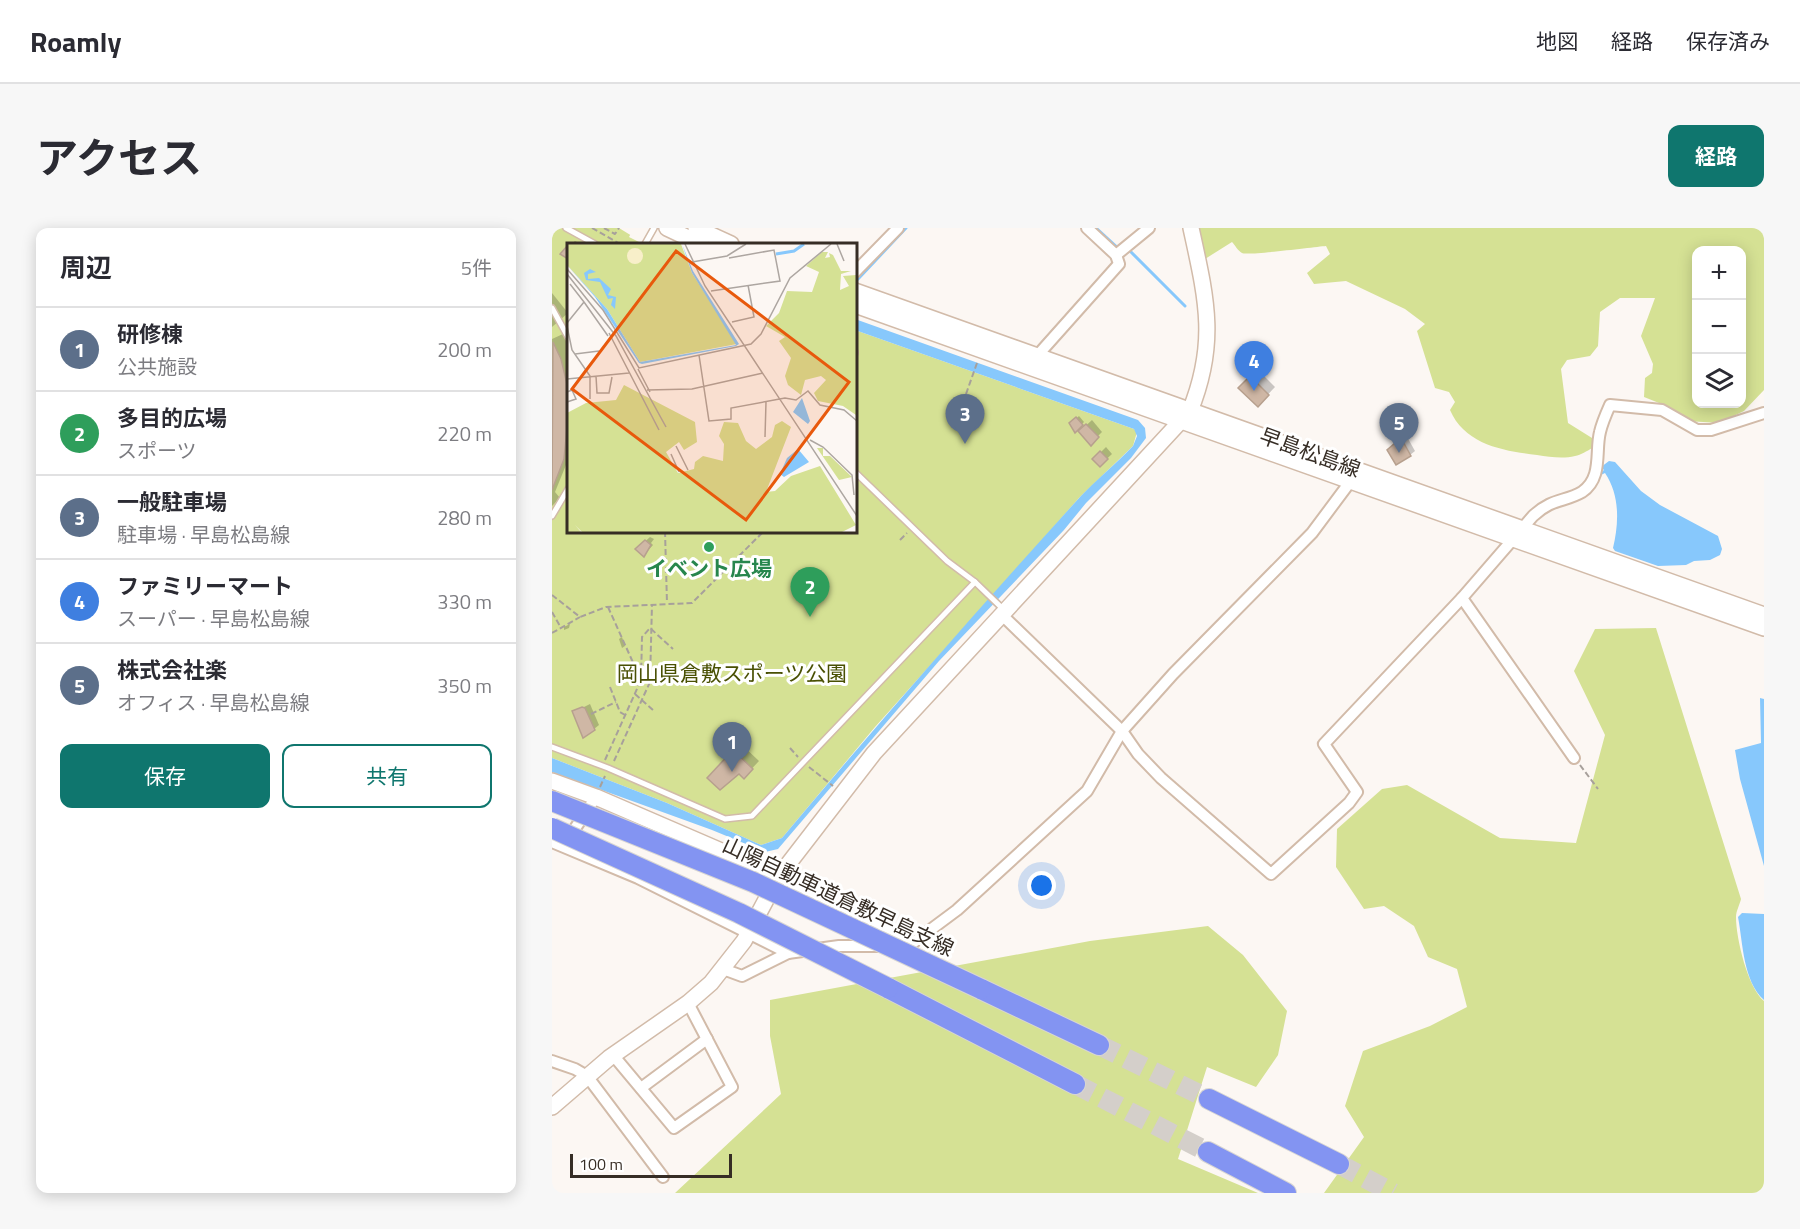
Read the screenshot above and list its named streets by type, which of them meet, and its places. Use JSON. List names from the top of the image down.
{
  "streets": {
    "highway": ["山陽自動車道倉敷早島支線"],
    "main road": ["早島松島線"]
  },
  "parks": ["岡山県倉敷スポーツ公園"],
  "places": ["イベント広場"],
  "scale_bar": "100 m",
  "page": {
    "header": "Roamly",
    "nav": ["地図", "経路", "保存済み"],
    "title": "アクセス",
    "buttons": [
      "経路",
      ["保存", "共有"]
    ],
    "heading": ["周辺", "5件"],
    "map_buttons": ["+", "−"],
    "list": [
      {
        "mark": "1",
        "name": "研修棟",
        "note": "公共施設",
        "value": "200 m"
      },
      {
        "mark": "2",
        "name": "多目的広場",
        "note": "スポーツ",
        "value": "220 m"
      },
      {
        "mark": "3",
        "name": "一般駐車場",
        "note": "駐車場 · 早島松島線",
        "value": "280 m"
      },
      {
        "mark": "4",
        "name": "ファミリーマート",
        "note": "スーパー · 早島松島線",
        "value": "330 m"
      },
      {
        "mark": "5",
        "name": "株式会社楽",
        "note": "オフィス · 早島松島線",
        "value": "350 m"
      }
    ],
    "pins": [
      "4",
      "3",
      "5",
      "2",
      "1"
    ],
    "scale": "100 m"
  }
}
